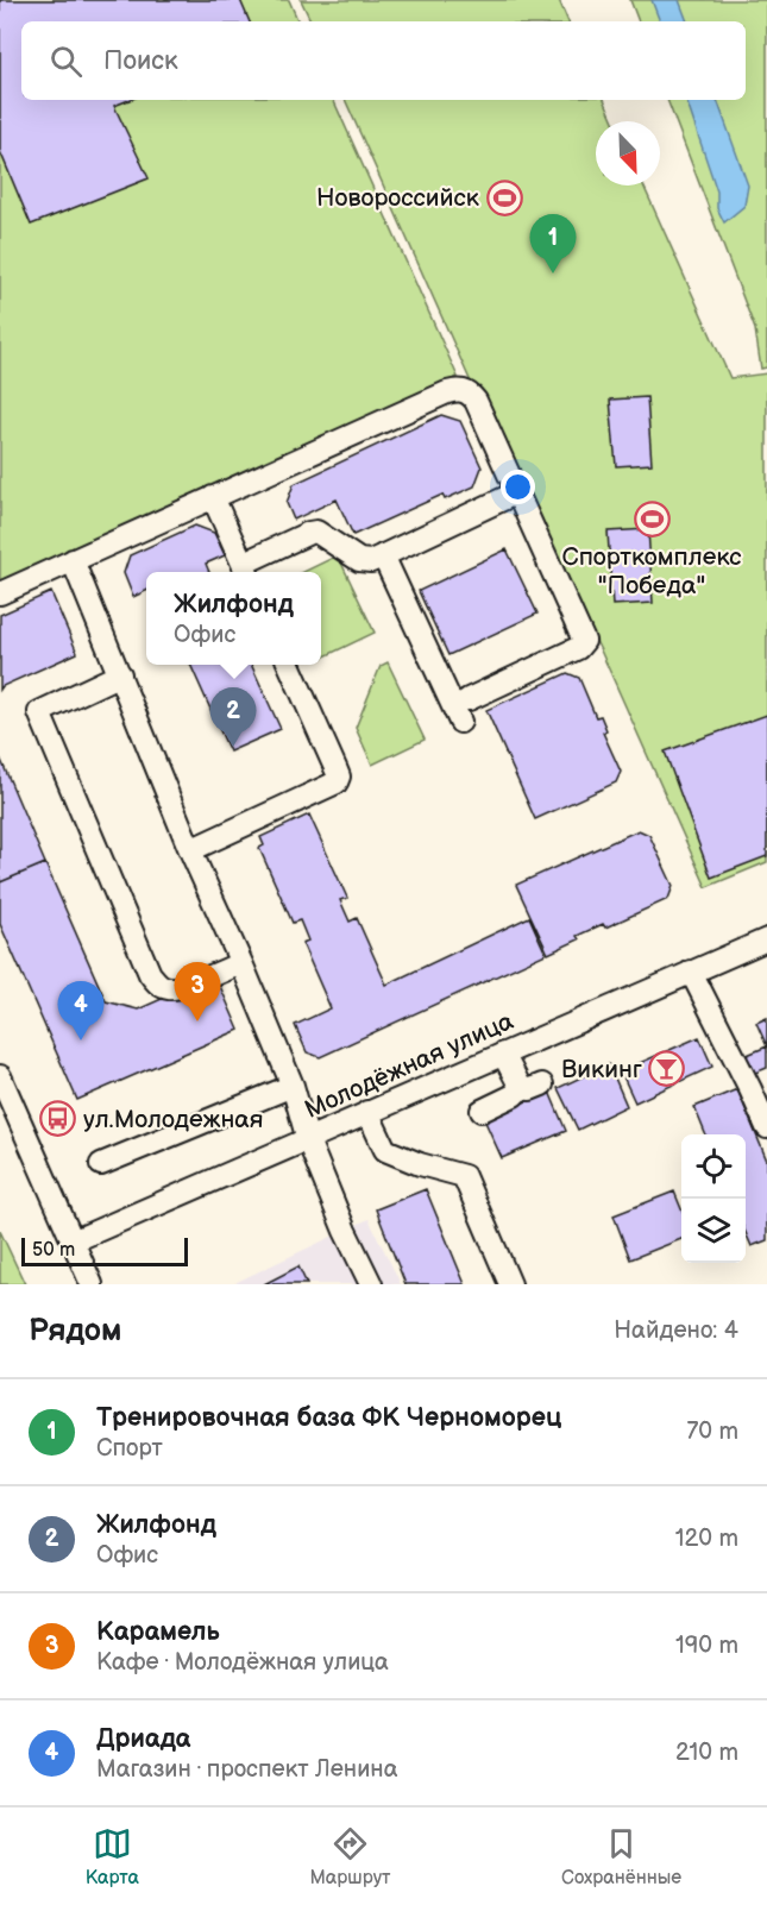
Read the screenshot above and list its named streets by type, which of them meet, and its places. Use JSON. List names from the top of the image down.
{
  "streets": {
    "street": ["Молодёжная улица"]
  },
  "places": {
    "sports": ["Новороссийск", "Спорткомплекс \"Победа\""],
    "bar": ["Викинг"],
    "bus stop": ["ул.Молодежная"]
  },
  "scale_bar": "50 m",
  "north": "bottom right",
  "page": {
    "search": "Поиск",
    "pins": [
      "1",
      "2",
      "3",
      "4"
    ],
    "popup": ["Жилфонд", "Офис"],
    "scale": "50 m",
    "heading": ["Рядом", "Найдено: 4"],
    "list": [
      {
        "mark": "1",
        "name": "Тренировочная база ФК Черноморец",
        "note": "Спорт",
        "value": "70 m"
      },
      {
        "mark": "2",
        "name": "Жилфонд",
        "note": "Офис",
        "value": "120 m"
      },
      {
        "mark": "3",
        "name": "Карамель",
        "note": "Кафе · Молодёжная улица",
        "value": "190 m"
      },
      {
        "mark": "4",
        "name": "Дриада",
        "note": "Магазин · проспект Ленина",
        "value": "210 m"
      }
    ],
    "nav": ["Карта", "Маршрут", "Сохранённые"]
  }
}
